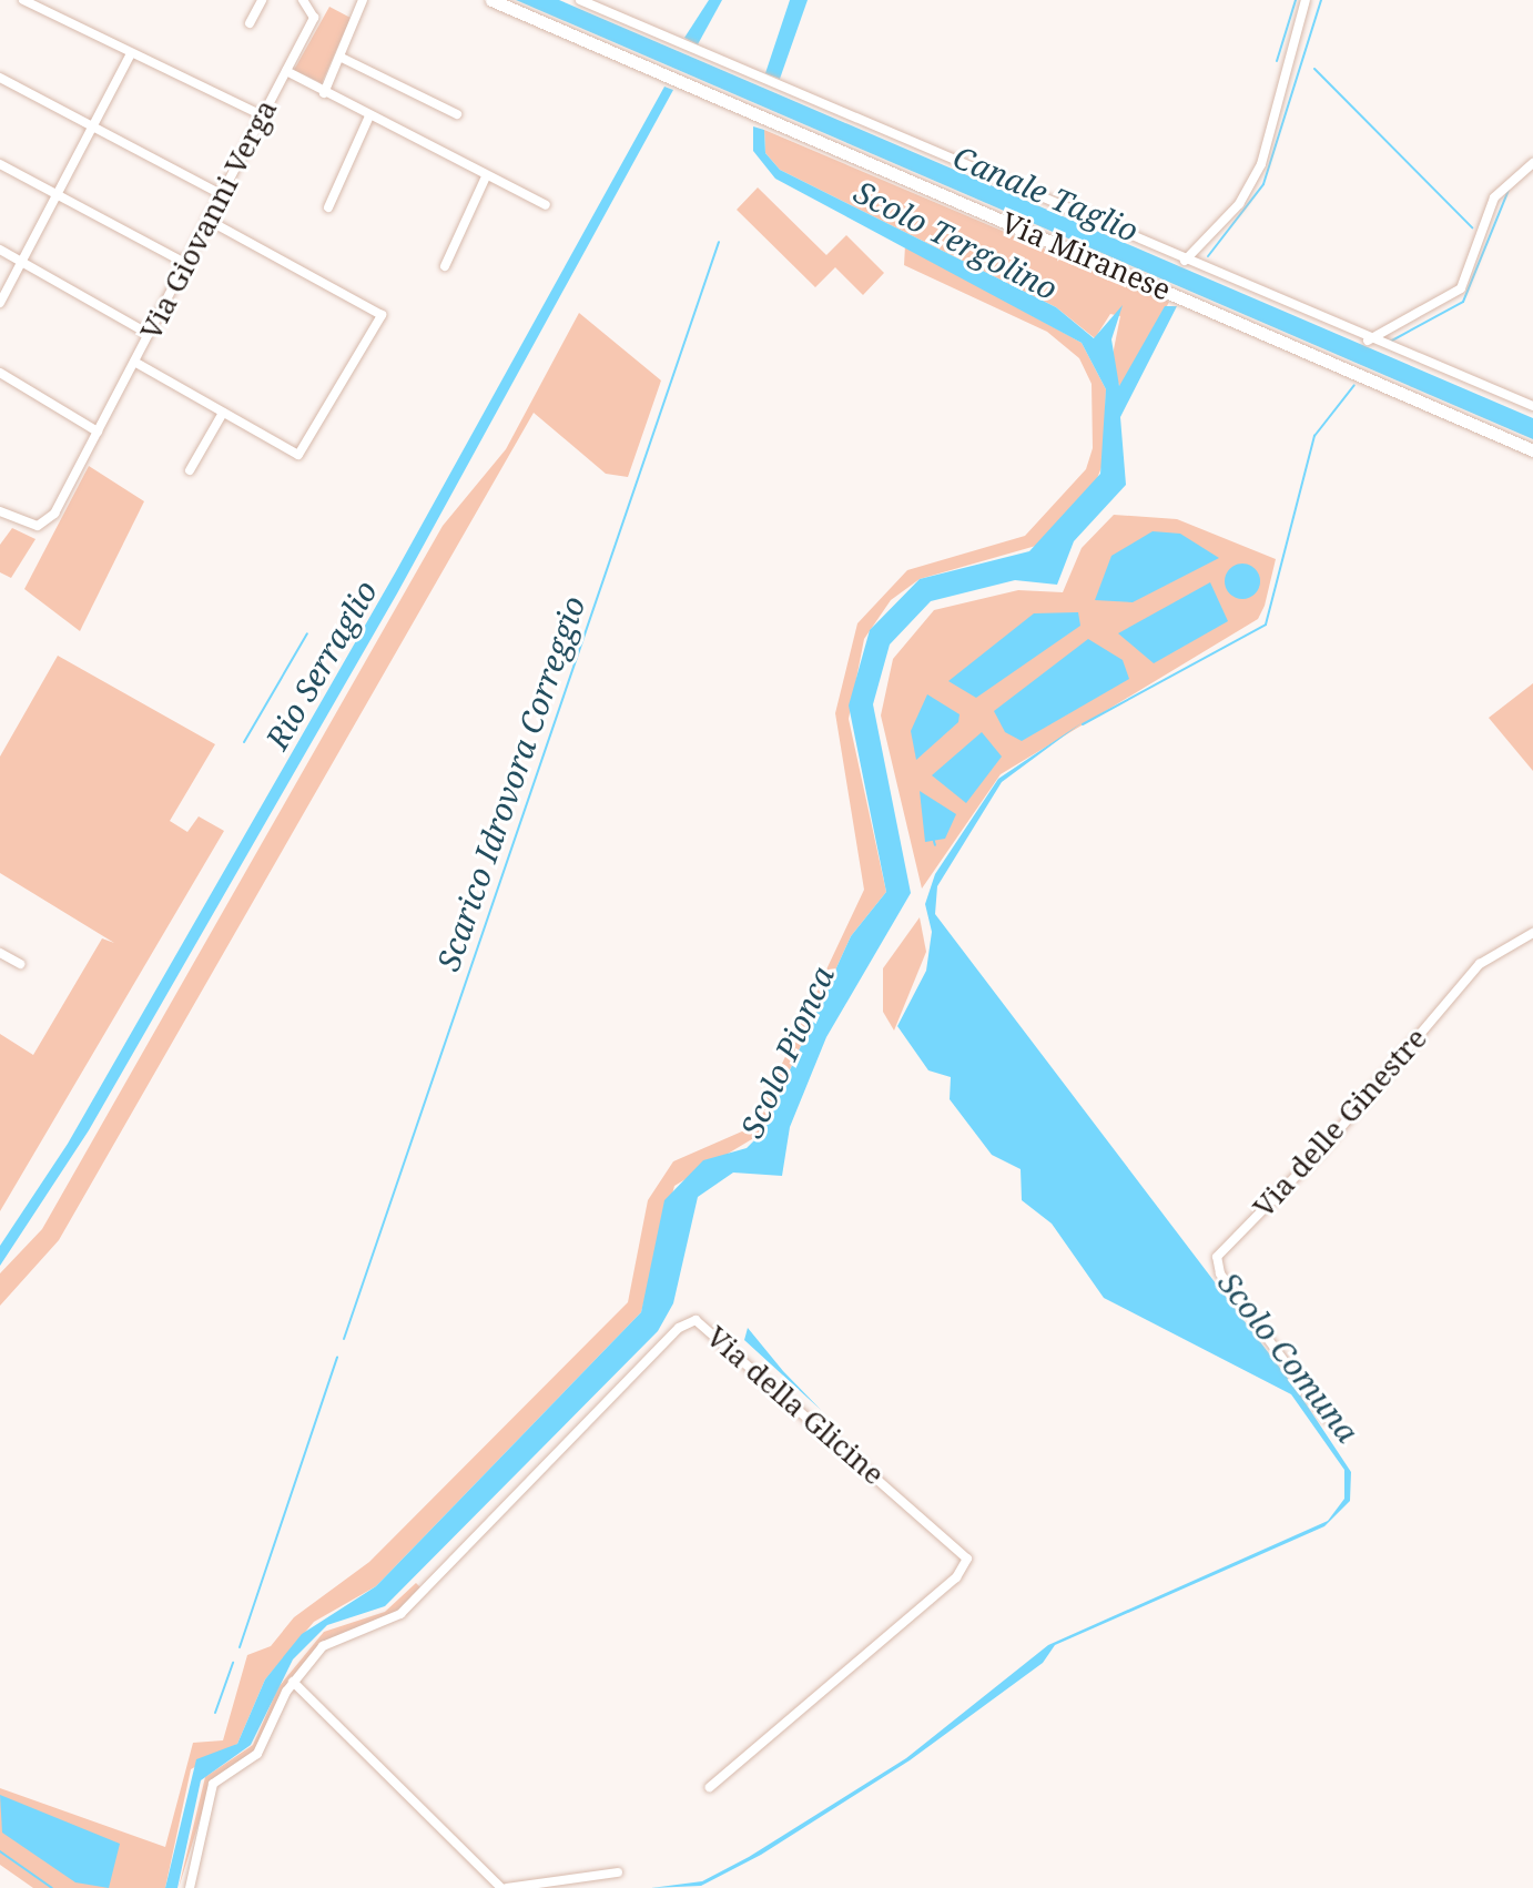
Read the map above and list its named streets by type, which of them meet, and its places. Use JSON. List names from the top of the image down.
{
  "streets": {
    "main road": ["Via Miranese"],
    "street": ["Via Giovanni Verga", "Via delle Ginestre", "Via della Glicine"]
  },
  "water": [
    "Canale Taglio",
    "Scolo Tergolino",
    "Rio Serraglio",
    "Scarico Idrovora Correggio",
    "Scolo Pionca",
    "Scolo Comuna"
  ]
}
